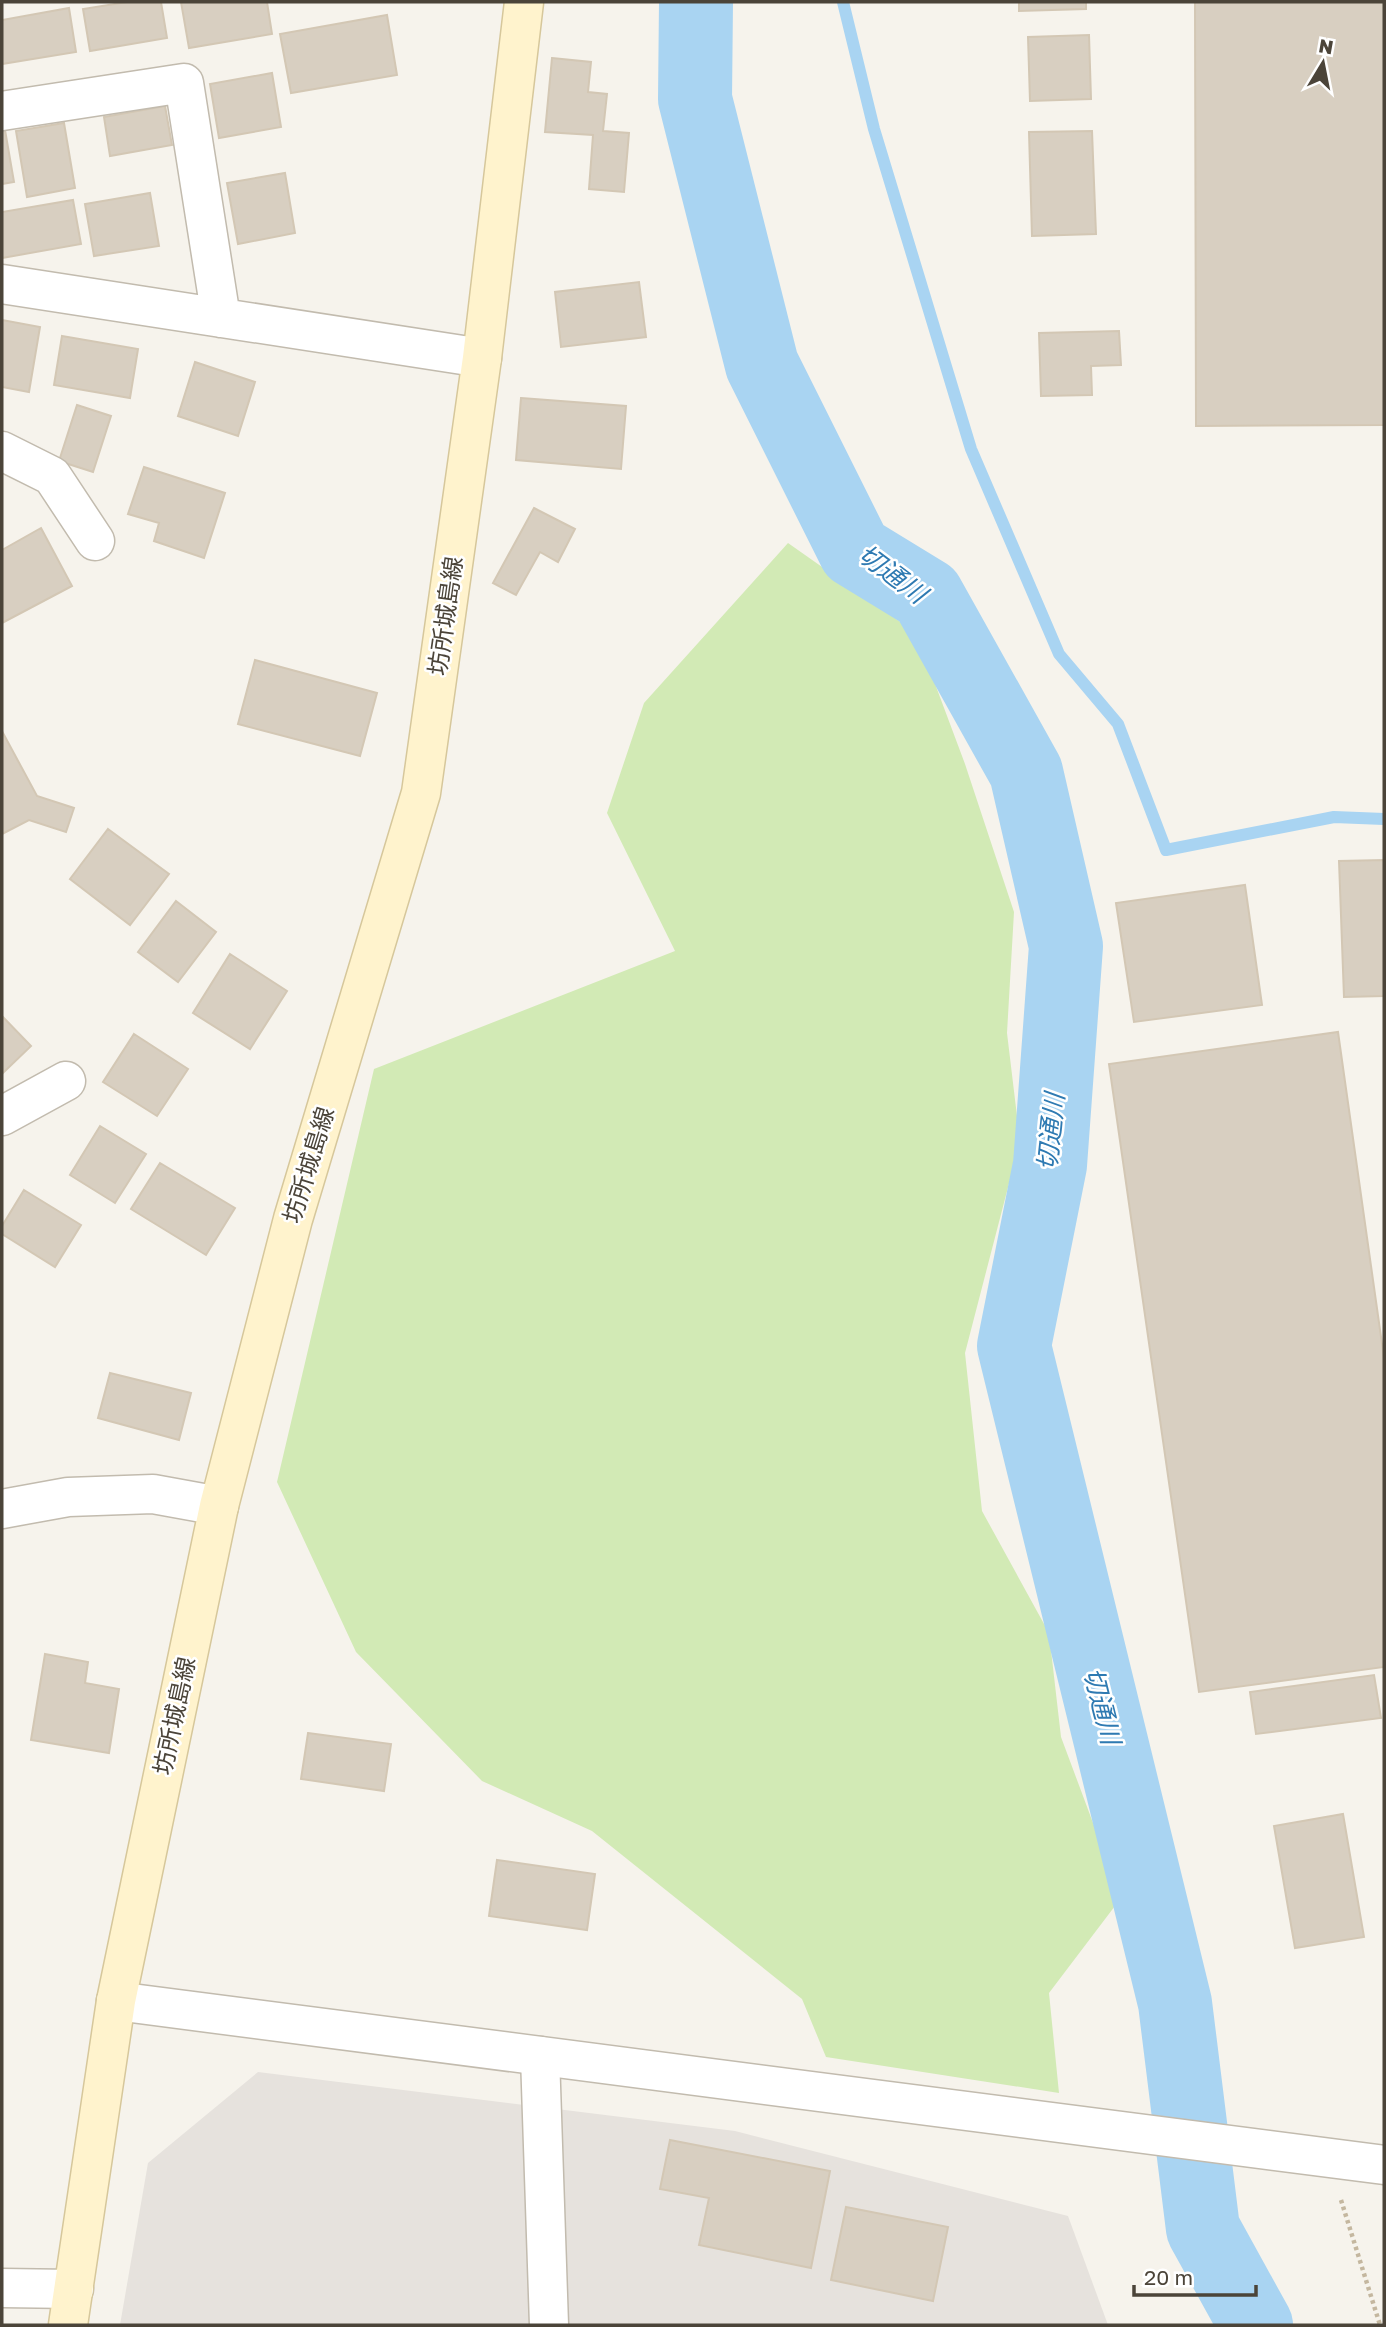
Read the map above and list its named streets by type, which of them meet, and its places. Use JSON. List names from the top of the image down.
{
  "streets": {
    "main road": ["坊所城島線"]
  },
  "water": ["切通川"],
  "scale_bar": "20 m",
  "north": "top"
}
